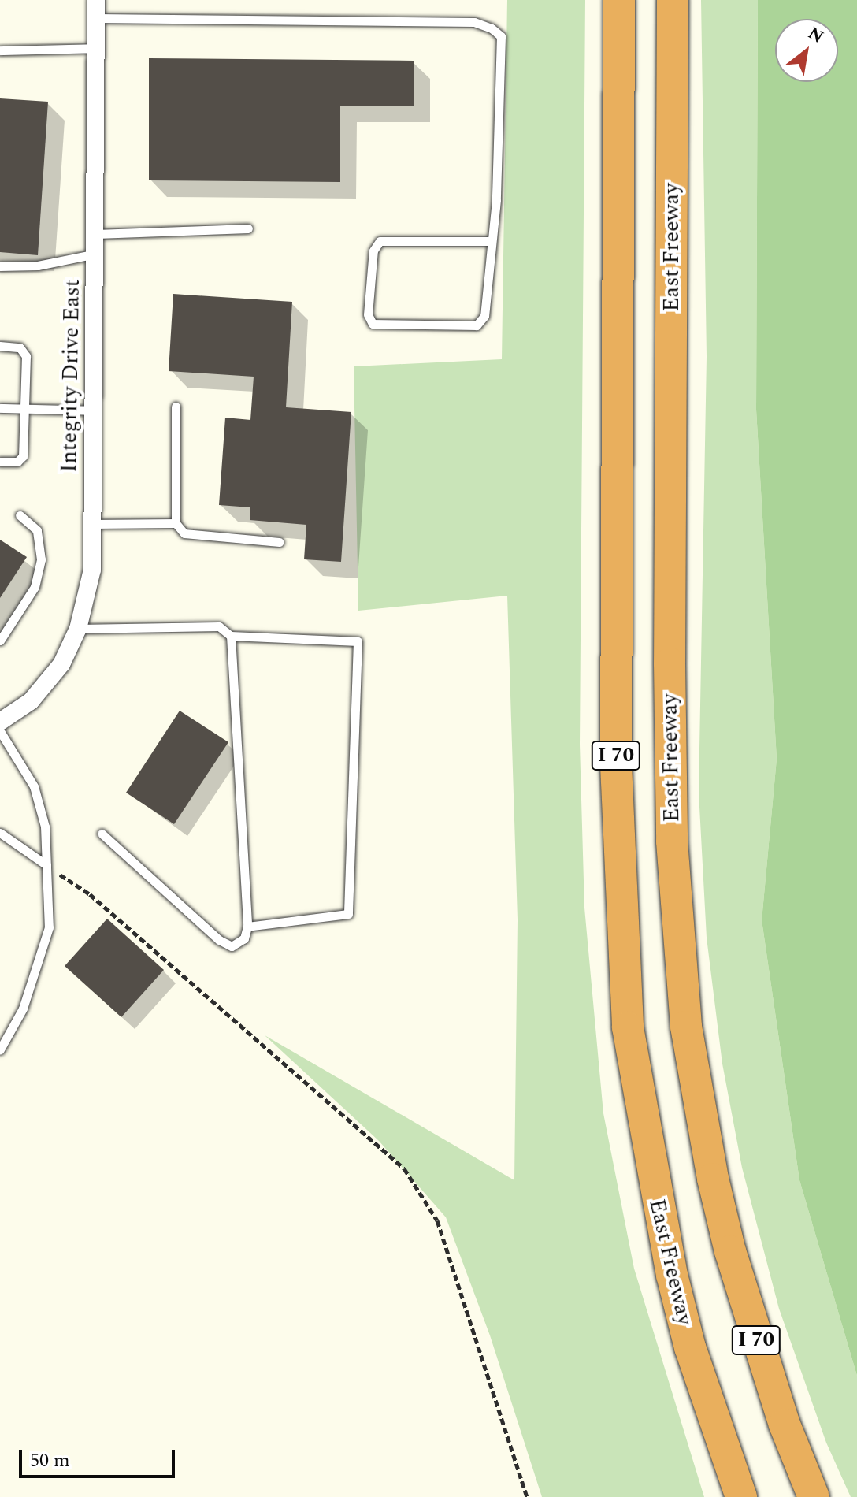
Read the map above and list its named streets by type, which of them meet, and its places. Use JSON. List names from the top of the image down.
{
  "streets": {
    "highway": ["East Freeway", "I 70"],
    "street": ["Integrity Drive East"]
  },
  "scale_bar": "50 m",
  "north": "top right"
}
